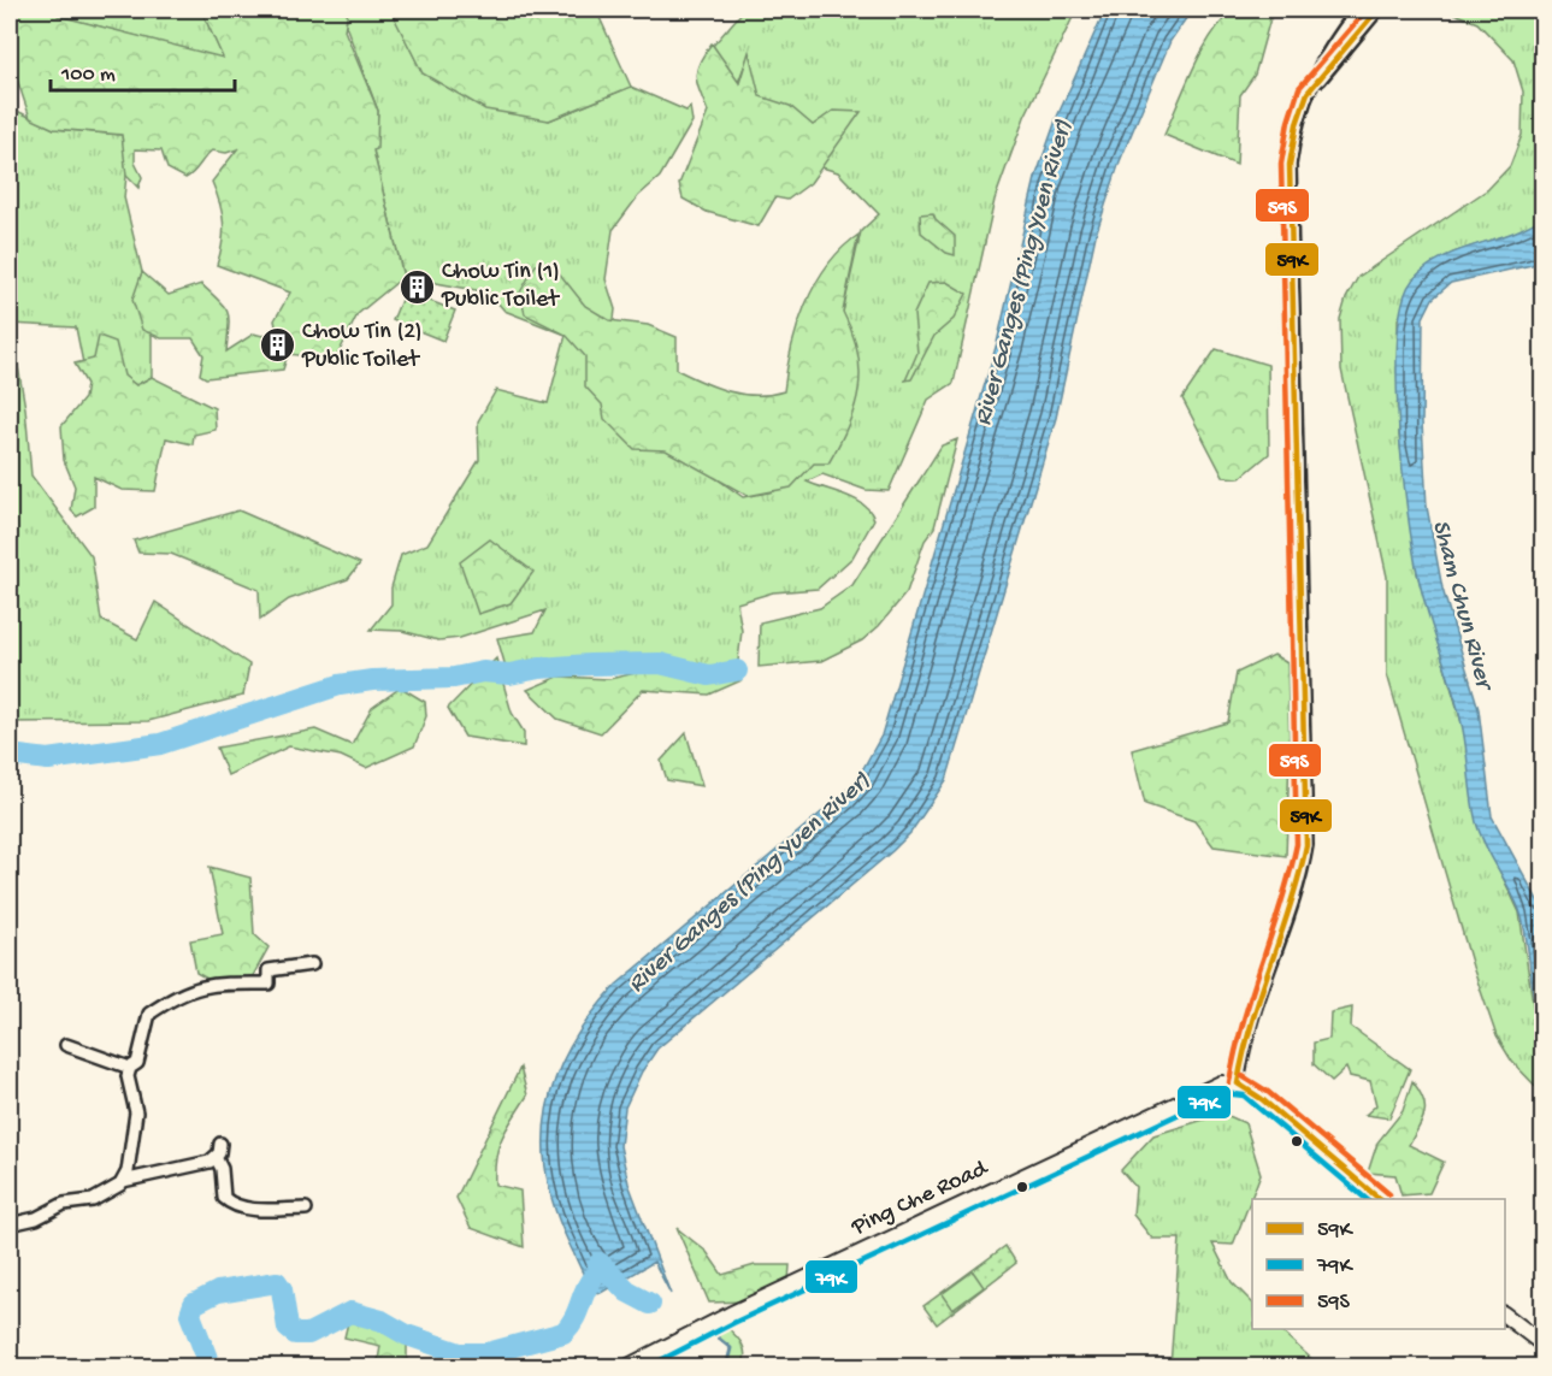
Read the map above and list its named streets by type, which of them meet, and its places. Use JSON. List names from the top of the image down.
{
  "streets": {
    "street": ["Ping Che Road"]
  },
  "water": ["River Ganges (Ping Yuen River)", "Sham Chun River"],
  "places": {
    "building": ["Chow Tin (1) Public Toilet", "Chow Tin (2) Public Toilet"]
  },
  "lines": ["transit line 59K", "transit line 59S", "transit line 79K"],
  "legend": ["59K", "79K", "59S"],
  "scale_bar": "100 m"
}
